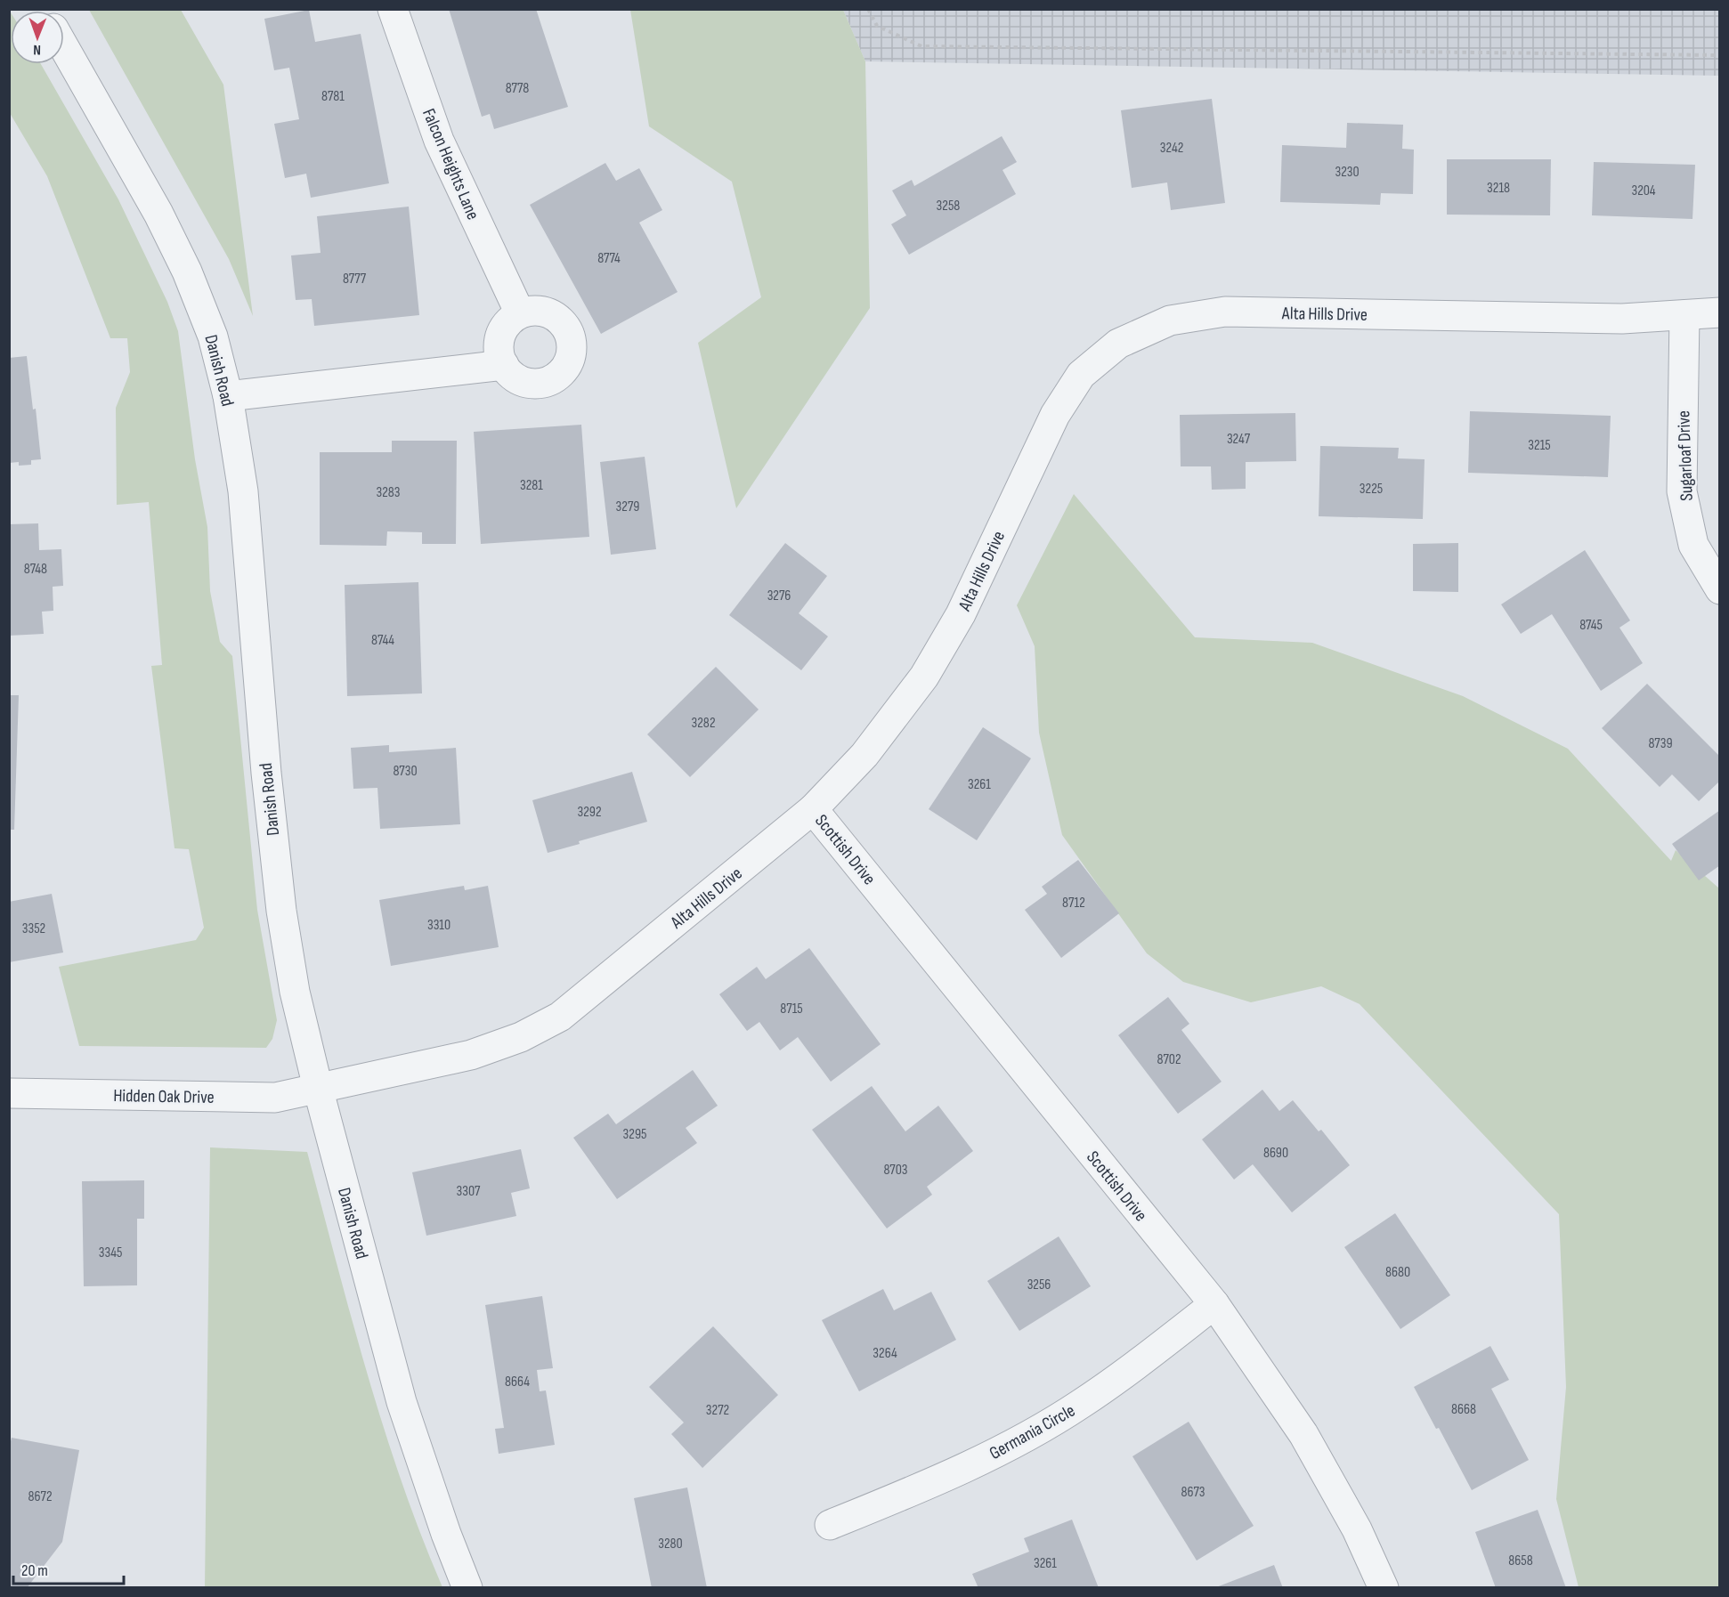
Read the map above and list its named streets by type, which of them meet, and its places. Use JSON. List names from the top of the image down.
{
  "streets": {
    "street": [
      "Falcon Heights Lane",
      "Alta Hills Drive",
      "Danish Road",
      "Sugarloaf Drive",
      "Scottish Drive",
      "Hidden Oak Drive",
      "Germania Circle"
    ]
  },
  "crossings": [
    ["Alta Hills Drive", "Danish Road"],
    ["Alta Hills Drive", "Sugarloaf Drive"],
    ["Alta Hills Drive", "Scottish Drive"],
    ["Alta Hills Drive", "Hidden Oak Drive"],
    ["Danish Road", "Hidden Oak Drive"],
    ["Scottish Drive", "Germania Circle"]
  ],
  "house_numbers": [
    "8778",
    "8781",
    "3242",
    "3230",
    "3218",
    "3204",
    "3258",
    "8774",
    "8777",
    "3247",
    "3215",
    "3281",
    "3225",
    "3283",
    "3279",
    "8748",
    "3276",
    "8745",
    "8744",
    "3282",
    "8739",
    "8730",
    "3261",
    "3292",
    "8712",
    "3310",
    "3352",
    "8715",
    "8702",
    "3295",
    "8690",
    "8703",
    "3307",
    "3345",
    "8680",
    "3256",
    "3264",
    "8664",
    "8668",
    "3272",
    "8673",
    "8672",
    "3280",
    "8658",
    "3261"
  ],
  "scale_bar": "20 m",
  "north": "bottom"
}
